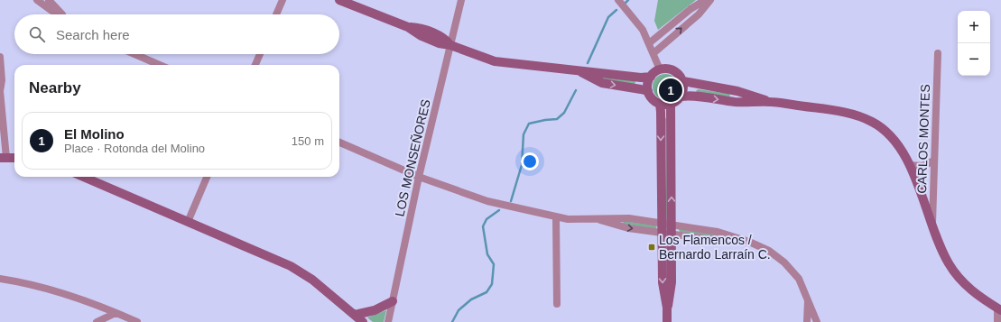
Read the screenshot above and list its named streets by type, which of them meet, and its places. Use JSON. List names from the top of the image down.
{
  "streets": {
    "street": ["CARLOS MONTES", "LOS MONSEÑORES"]
  },
  "places": {
    "transit": ["Los Flamencos / Bernardo Larraín C."]
  },
  "page": {
    "map_buttons": ["+", "−"],
    "search": "Search here",
    "heading": "Nearby",
    "pins": "1",
    "list": [
      {
        "mark": "1",
        "name": "El Molino",
        "note": "Place · Rotonda del Molino",
        "value": "150 m"
      }
    ]
  }
}
